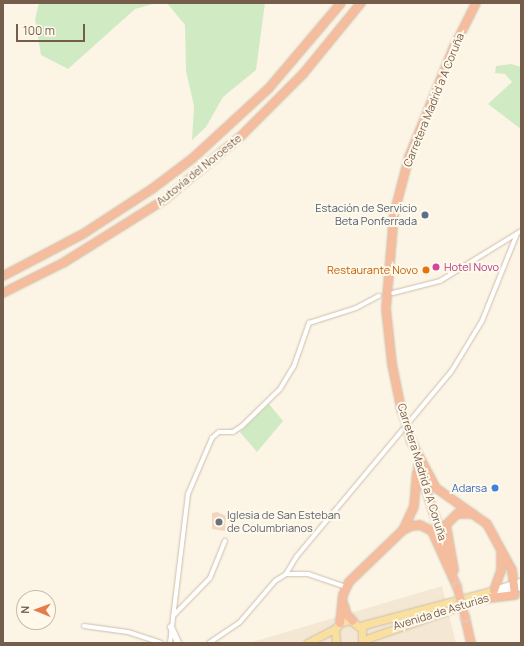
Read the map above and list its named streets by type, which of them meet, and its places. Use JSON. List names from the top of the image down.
{
  "streets": {
    "highway": ["Carretera Madrid a A Coruña", "Autovía del Noroeste"],
    "main road": ["Avenida de Asturias"]
  },
  "places": [
    "Estación de Servicio Beta Ponferrada",
    "Hotel Novo",
    "Restaurante Novo",
    "Adarsa",
    "Iglesia de San Esteban de Columbrianos"
  ],
  "scale_bar": "100 m",
  "north": "left"
}
